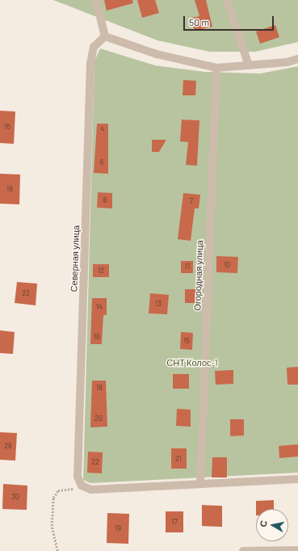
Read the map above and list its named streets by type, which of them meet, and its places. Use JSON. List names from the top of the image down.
{
  "streets": {
    "street": ["Северная улица", "Огородная улица"]
  },
  "parks": ["СНТ Колос-1"],
  "house_numbers": [
    "16",
    "4",
    "6",
    "18",
    "8",
    "7",
    "10",
    "11",
    "12",
    "22",
    "13",
    "14",
    "16",
    "15",
    "18",
    "20",
    "28",
    "21",
    "22",
    "30",
    "17",
    "19"
  ],
  "scale_bar": "50 m",
  "north": "left"
}
